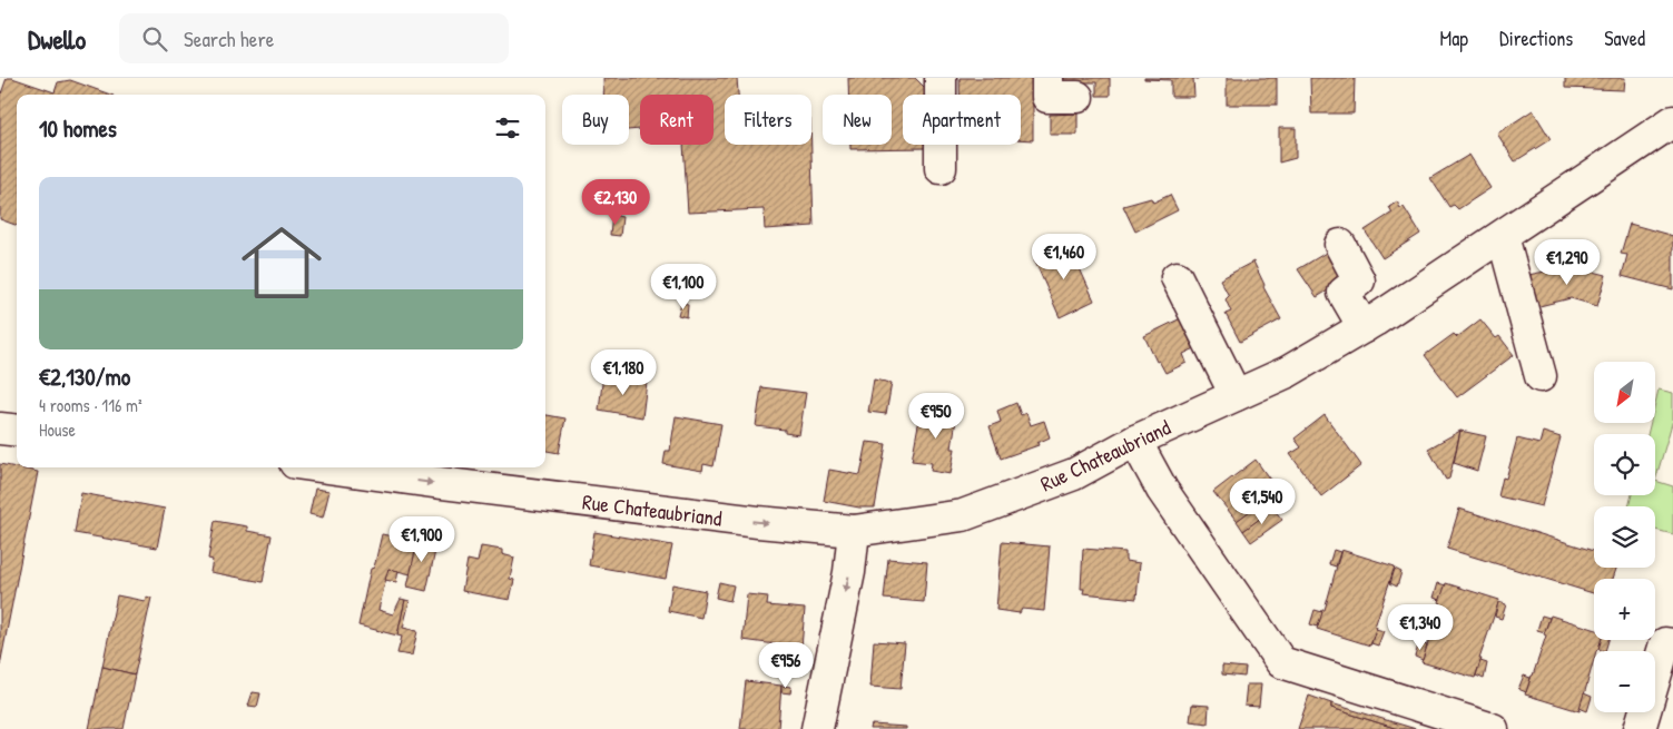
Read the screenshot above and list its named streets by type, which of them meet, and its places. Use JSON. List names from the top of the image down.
{
  "streets": {
    "street": ["Rue Chateaubriand"]
  },
  "one_way": ["Rue Chateaubriand"],
  "north": "bottom left",
  "page": {
    "header": "Dwello",
    "search": "Search here",
    "nav": ["Map", "Directions", "Saved"],
    "chip": [
      "Buy",
      "Rent",
      "Filters",
      "New",
      "Apartment"
    ],
    "heading": "10 homes",
    "list": [
      {
        "name": "€2,130/mo",
        "note": "4 rooms · 116 m² · House"
      }
    ],
    "price": [
      "€2,130",
      "€1,460",
      "€1,290",
      "€1,100",
      "€1,180",
      "€950",
      "€1,540",
      "€1,900",
      "€1,340",
      "€956"
    ],
    "map_buttons": ["+", "−"]
  }
}
